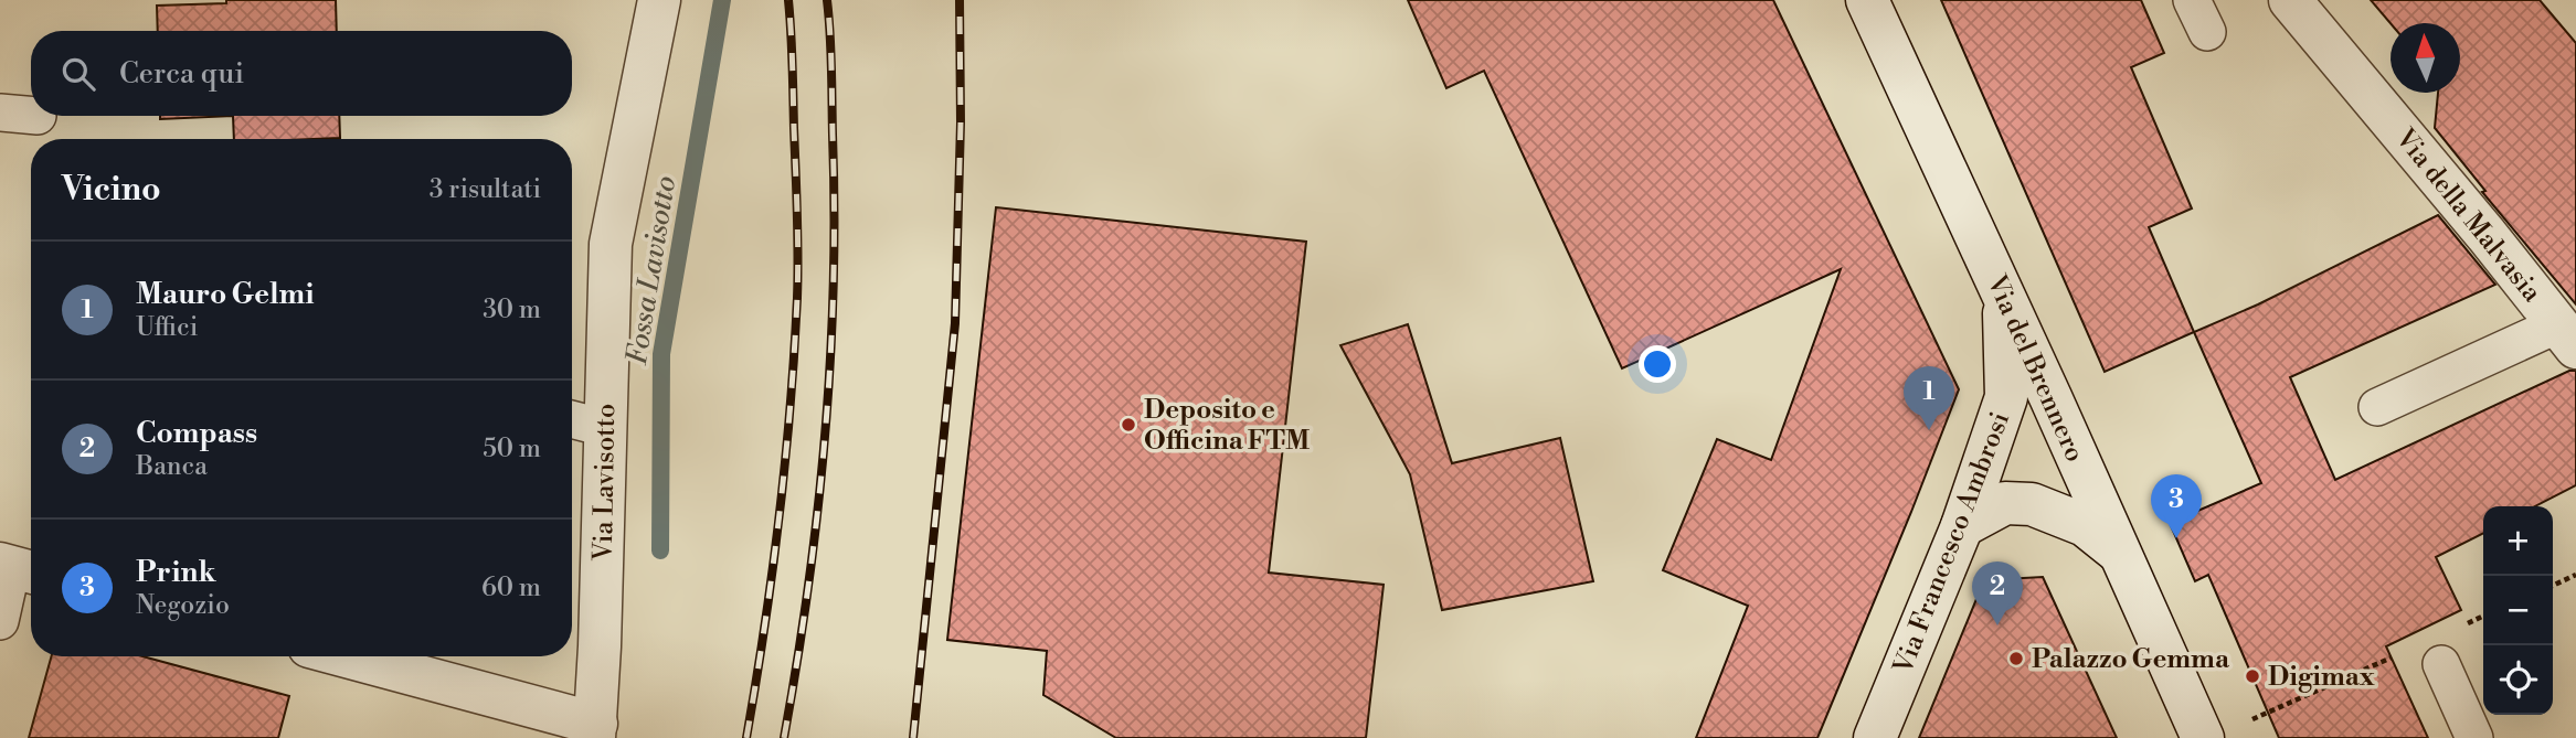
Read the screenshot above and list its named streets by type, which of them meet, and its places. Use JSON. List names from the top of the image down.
{
  "streets": {
    "main road": [
      "Via della Malvasia",
      "Via del Brennero",
      "Via Lavisotto",
      "Via Francesco Ambrosi"
    ]
  },
  "crossings": [
    ["Via del Brennero", "Via Francesco Ambrosi"]
  ],
  "water": ["Fossa Lavisotto"],
  "places": ["Deposito e Officina FTM", "Palazzo Gemma", "Digimax"],
  "north": "top",
  "page": {
    "search": "Cerca qui",
    "heading": ["Vicino", "3 risultati"],
    "list": [
      {
        "mark": "1",
        "name": "Mauro Gelmi",
        "note": "Uffici",
        "value": "30 m"
      },
      {
        "mark": "2",
        "name": "Compass",
        "note": "Banca",
        "value": "50 m"
      },
      {
        "mark": "3",
        "name": "Prink",
        "note": "Negozio",
        "value": "60 m"
      }
    ],
    "pins": ["1", "3", "2"],
    "map_buttons": ["+", "−"]
  }
}
